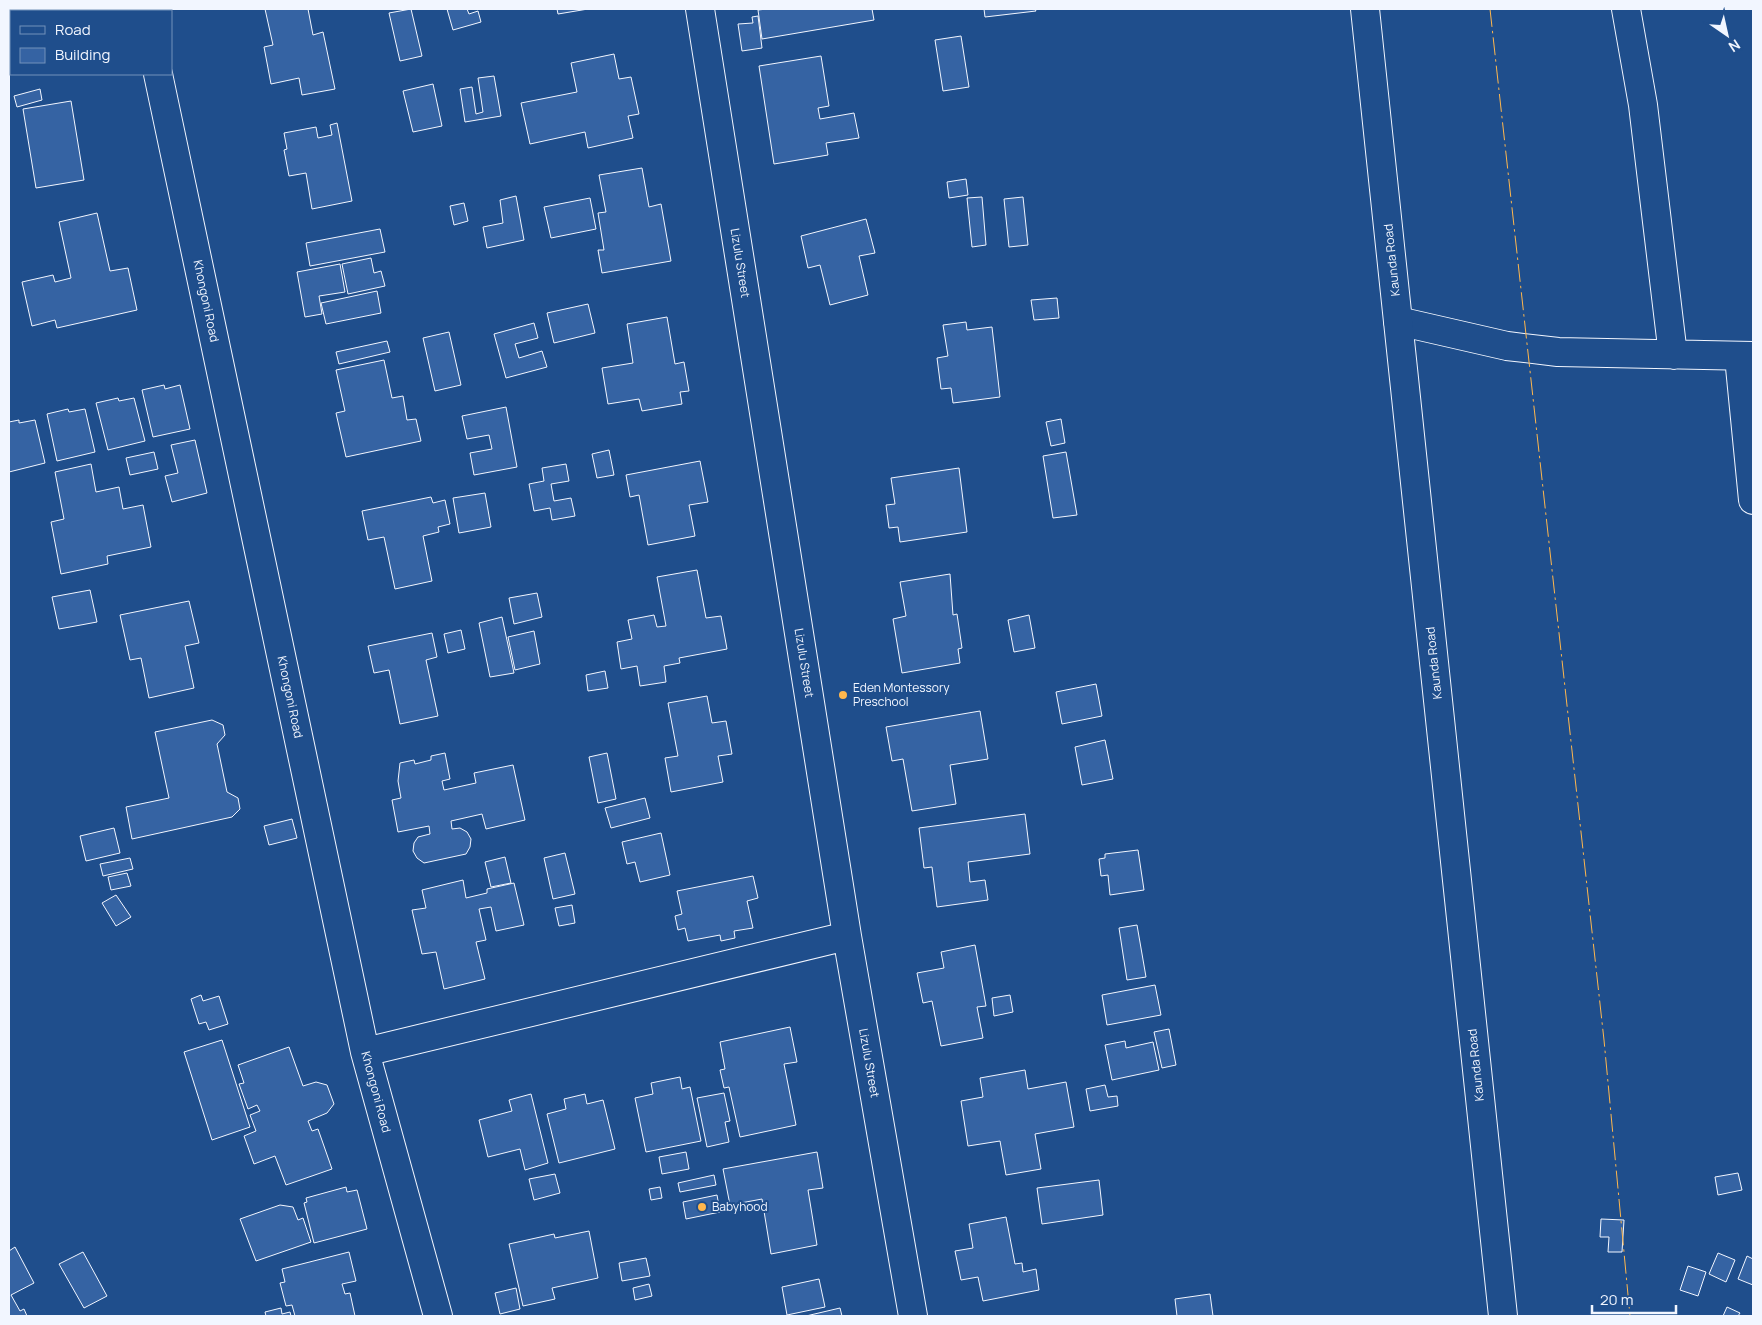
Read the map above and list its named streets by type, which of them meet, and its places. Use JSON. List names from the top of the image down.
{
  "streets": {
    "street": ["Kaunda Road", "Lizulu Street", "Khongoni Road"]
  },
  "places": ["Eden Montessory Preschool", "Babyhood"],
  "legend": ["Road", "Building"],
  "scale_bar": "20 m",
  "north": "bottom right"
}
